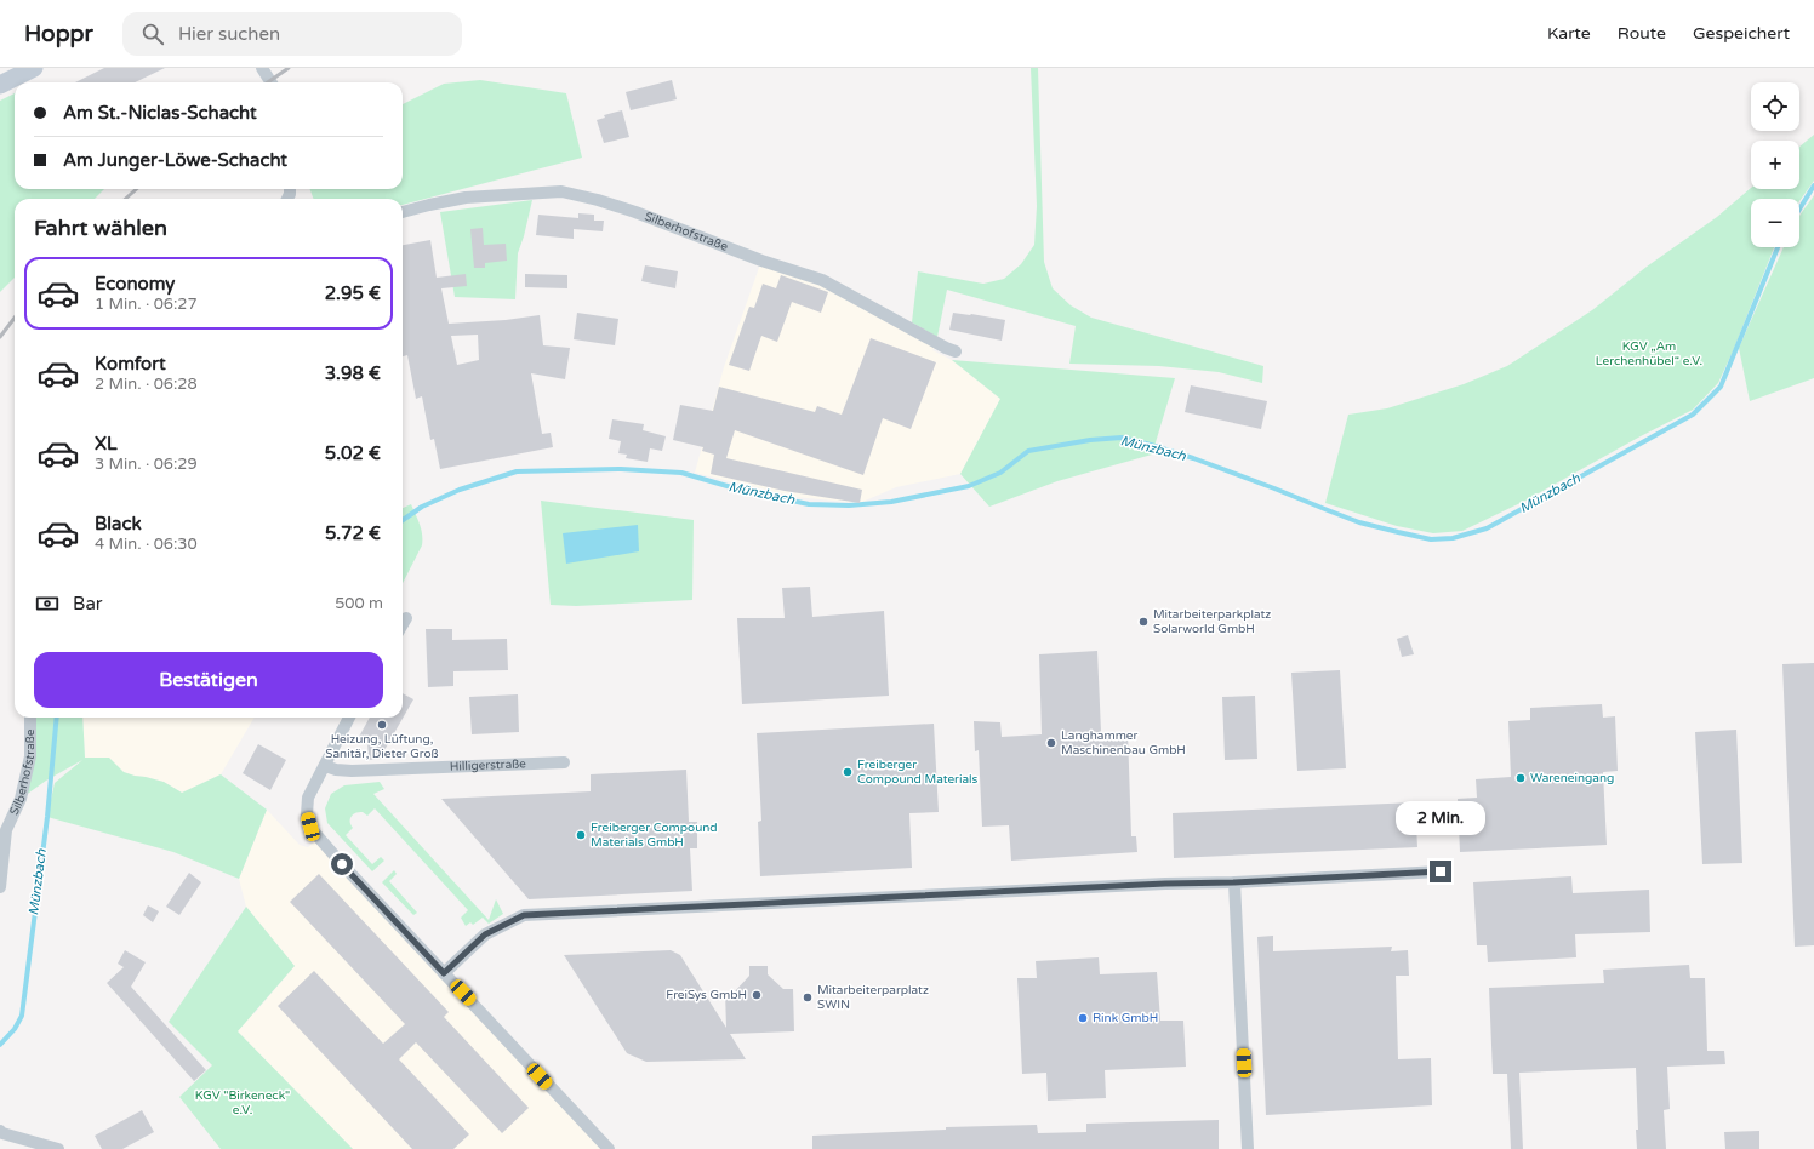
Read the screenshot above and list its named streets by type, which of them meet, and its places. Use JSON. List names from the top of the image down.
{
  "streets": {
    "street": ["Silberhofstraße", "Hilligerstraße"]
  },
  "water": ["Münzbach"],
  "parks": ["KGV „Am Lerchenhübel“ e.V.", "KGV \"Birkeneck\" e.V."],
  "places": [
    "Mitarbeiterparkplatz Solarworld GmbH",
    "Heizung, Lüftung, Sanitär, Dieter Groß",
    "Langhammer Maschinenbau GmbH",
    "Freiberger Compound Materials",
    "Wareneingang",
    "Freiberger Compound Materials GmbH",
    "FreiSys GmbH",
    "Mitarbeiterparplatz SWIN",
    "Rink GmbH"
  ],
  "page": {
    "header": "Hoppr",
    "search": "Hier suchen",
    "nav": ["Karte", "Route", "Gespeichert"],
    "map_buttons": ["+", "−"],
    "banner": ["Am St.-Niclas-Schacht", "Am Junger-Löwe-Schacht"],
    "heading": "Fahrt wählen",
    "list": [
      {
        "name": "Economy",
        "note": "1 Min. · 06:27",
        "value": "2.95 €"
      },
      {
        "name": "Komfort",
        "note": "2 Min. · 06:28",
        "value": "3.98 €"
      },
      {
        "name": "XL",
        "note": "3 Min. · 06:29",
        "value": "5.02 €"
      },
      {
        "name": "Black",
        "note": "4 Min. · 06:30",
        "value": "5.72 €"
      }
    ],
    "pay": ["Bar", "500 m"],
    "buttons": "Bestätigen",
    "bubble": "2 Min."
  }
}
